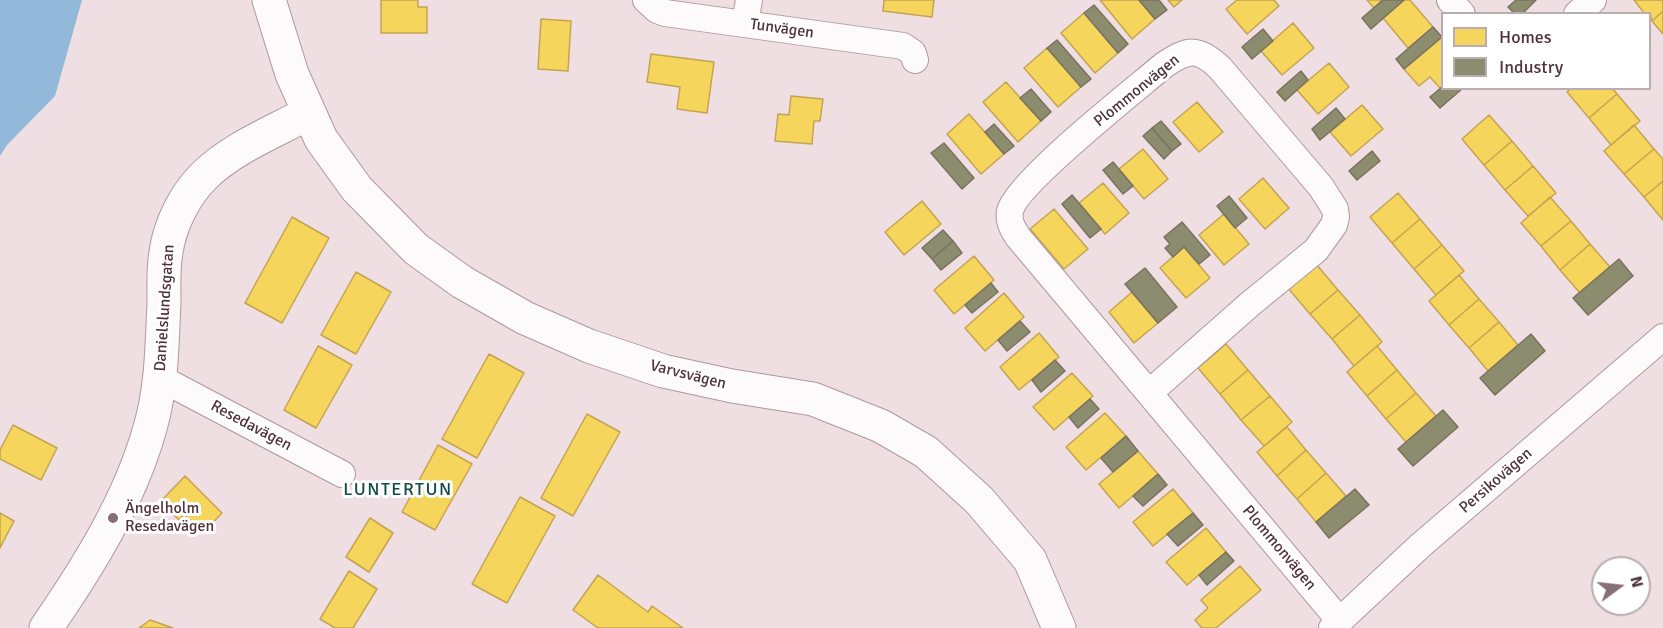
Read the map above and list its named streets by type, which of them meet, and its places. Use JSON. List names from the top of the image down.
{
  "streets": {
    "street": [
      "Tunvägen",
      "Plommonvägen",
      "Danielslundsgatan",
      "Varvsvägen",
      "Resedavägen",
      "Persikovägen"
    ]
  },
  "crossings": [
    ["Plommonvägen", "Persikovägen"],
    ["Danielslundsgatan", "Varvsvägen"],
    ["Danielslundsgatan", "Resedavägen"]
  ],
  "districts": ["LUNTERTUN"],
  "places": ["Ängelholm Resedavägen"],
  "legend": ["Homes", "Industry"],
  "north": "right"
}
